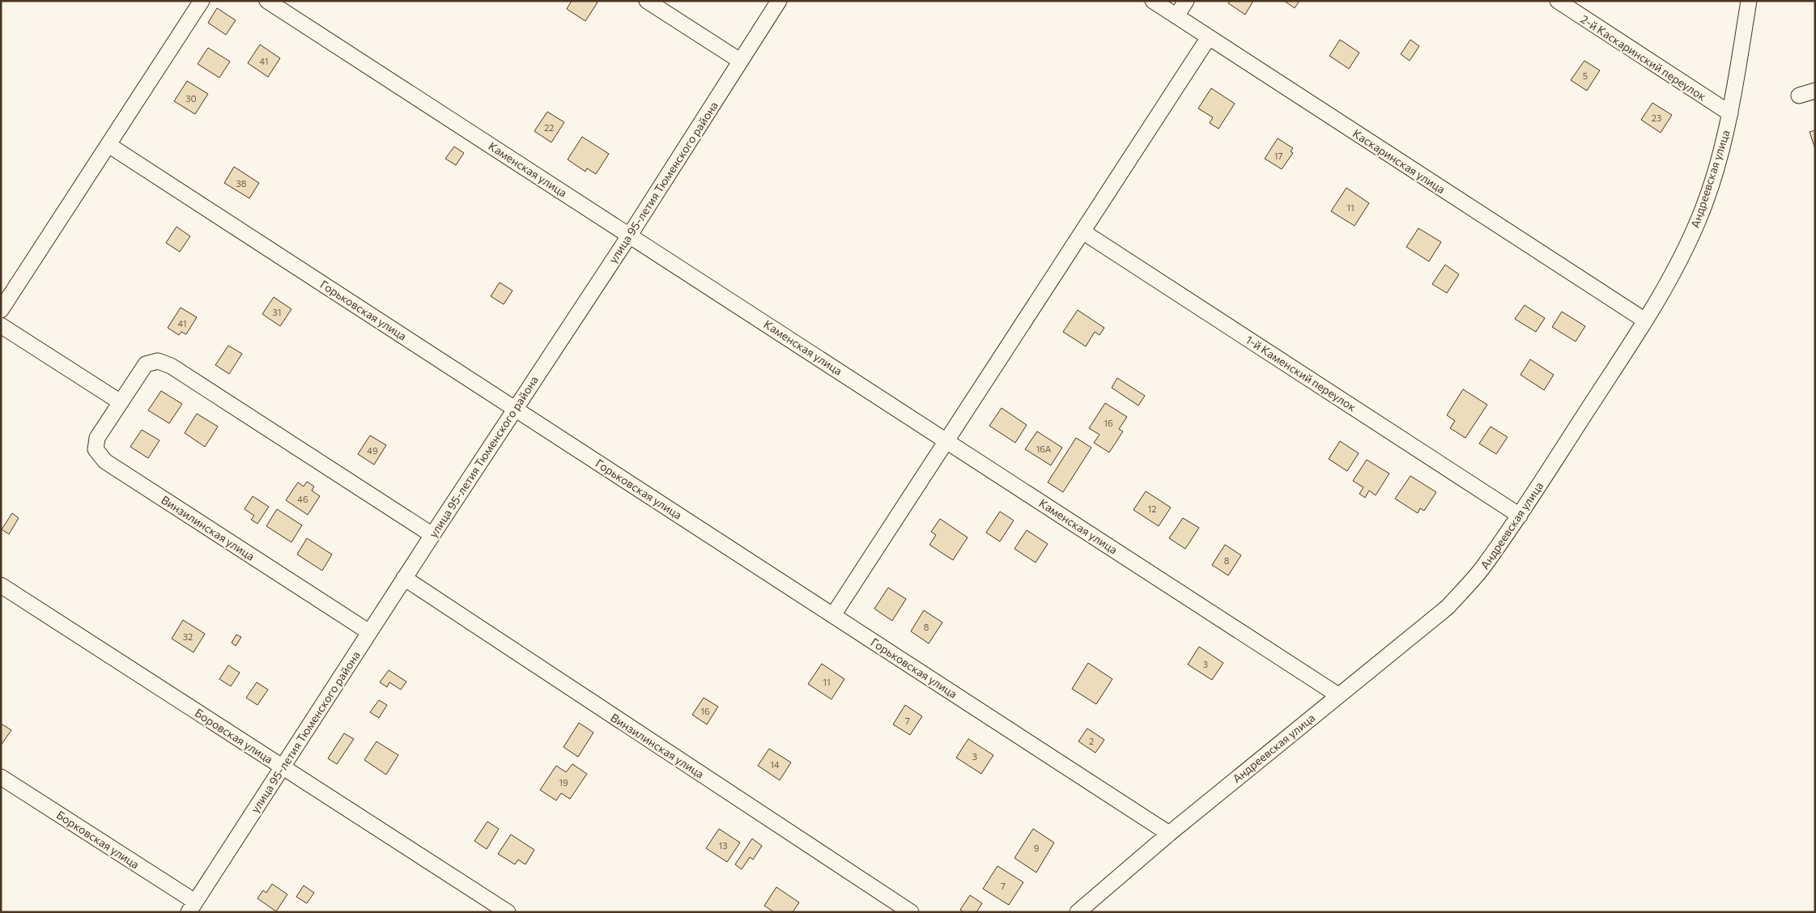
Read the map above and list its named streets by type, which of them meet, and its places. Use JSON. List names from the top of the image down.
{
  "streets": {
    "street": [
      "2-й Каскаринский переулок",
      "Каскаринская улица",
      "Каменская улица",
      "Андреевская улица",
      "улица 95-летия Тюменского района",
      "Горьковская улица",
      "1-й Каменский переулок",
      "Винзилинская улица",
      "Боровская улица",
      "Борковская улица"
    ]
  },
  "crossings": [
    ["2-й Каскаринский переулок", "Андреевская улица"],
    ["Каскаринская улица", "Андреевская улица"],
    ["Каменская улица", "Андреевская улица"],
    ["Каменская улица", "улица 95-летия Тюменского района"],
    ["Андреевская улица", "Горьковская улица"],
    ["Андреевская улица", "1-й Каменский переулок"],
    ["улица 95-летия Тюменского района", "Горьковская улица"],
    ["улица 95-летия Тюменского района", "Винзилинская улица"],
    ["улица 95-летия Тюменского района", "Боровская улица"],
    ["улица 95-летия Тюменского района", "Борковская улица"]
  ],
  "house_numbers": [
    "41",
    "5",
    "30",
    "23",
    "22",
    "17",
    "38",
    "11",
    "31",
    "41",
    "16",
    "16А",
    "49",
    "46",
    "12",
    "8",
    "8",
    "32",
    "3",
    "11",
    "16",
    "7",
    "2",
    "3",
    "14",
    "19",
    "13",
    "9",
    "7"
  ]
}
